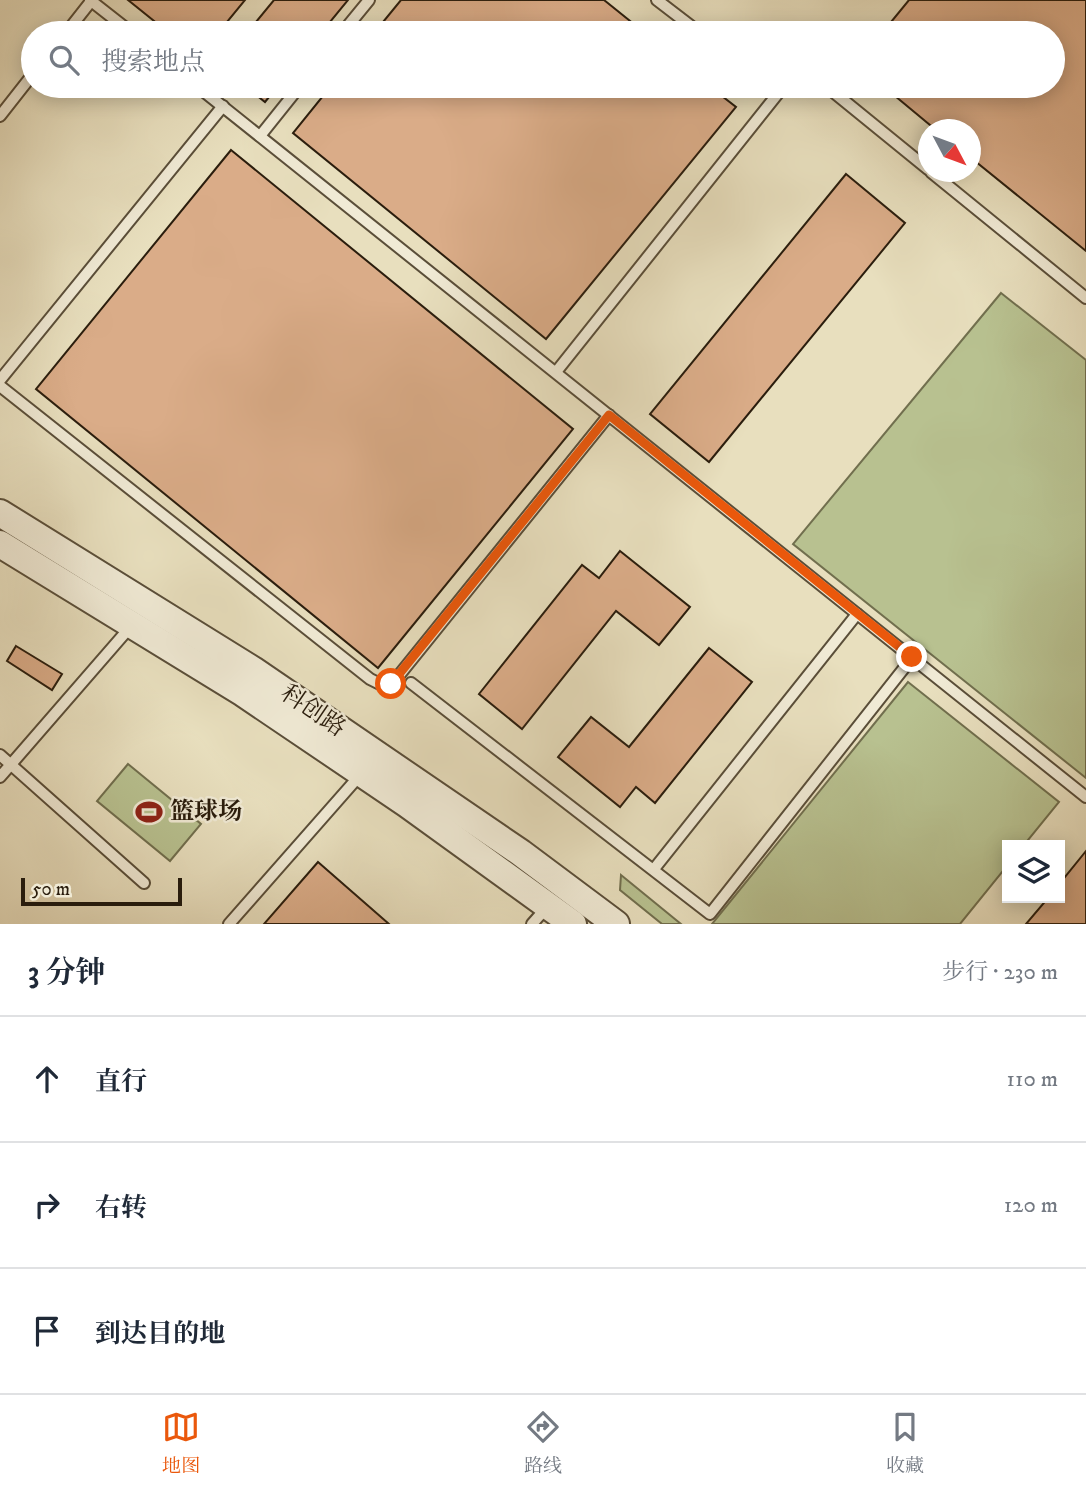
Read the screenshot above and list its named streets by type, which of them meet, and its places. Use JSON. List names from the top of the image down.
{
  "streets": {
    "street": ["科创路"]
  },
  "places": {
    "sports": ["篮球场"]
  },
  "scale_bar": "50 m",
  "north": "bottom right",
  "page": {
    "search": "搜索地点",
    "scale": "50 m",
    "heading": ["3 分钟", "步行 · 230 m"],
    "list": [
      ["直行", "110 m"],
      ["右转", "120 m"],
      "到达目的地"
    ],
    "nav": ["地图", "路线", "收藏"]
  }
}
